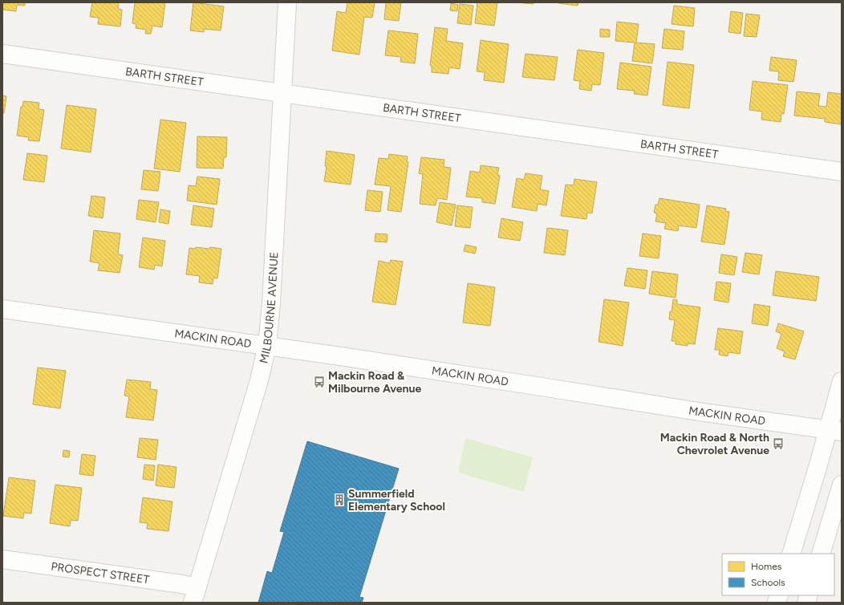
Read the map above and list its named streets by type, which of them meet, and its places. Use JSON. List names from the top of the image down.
{
  "streets": {
    "street": [
      "BARTH STREET",
      "MILBOURNE AVENUE",
      "MACKIN ROAD",
      "PROSPECT STREET"
    ]
  },
  "crossings": [
    ["BARTH STREET", "MILBOURNE AVENUE"],
    ["MILBOURNE AVENUE", "MACKIN ROAD"],
    ["MILBOURNE AVENUE", "PROSPECT STREET"]
  ],
  "places": {
    "bus stop": ["Mackin Road & Milbourne Avenue", "Mackin Road & North Chevrolet Avenue"],
    "building": ["Summerfield Elementary School"]
  },
  "legend": ["Homes", "Schools"]
}
